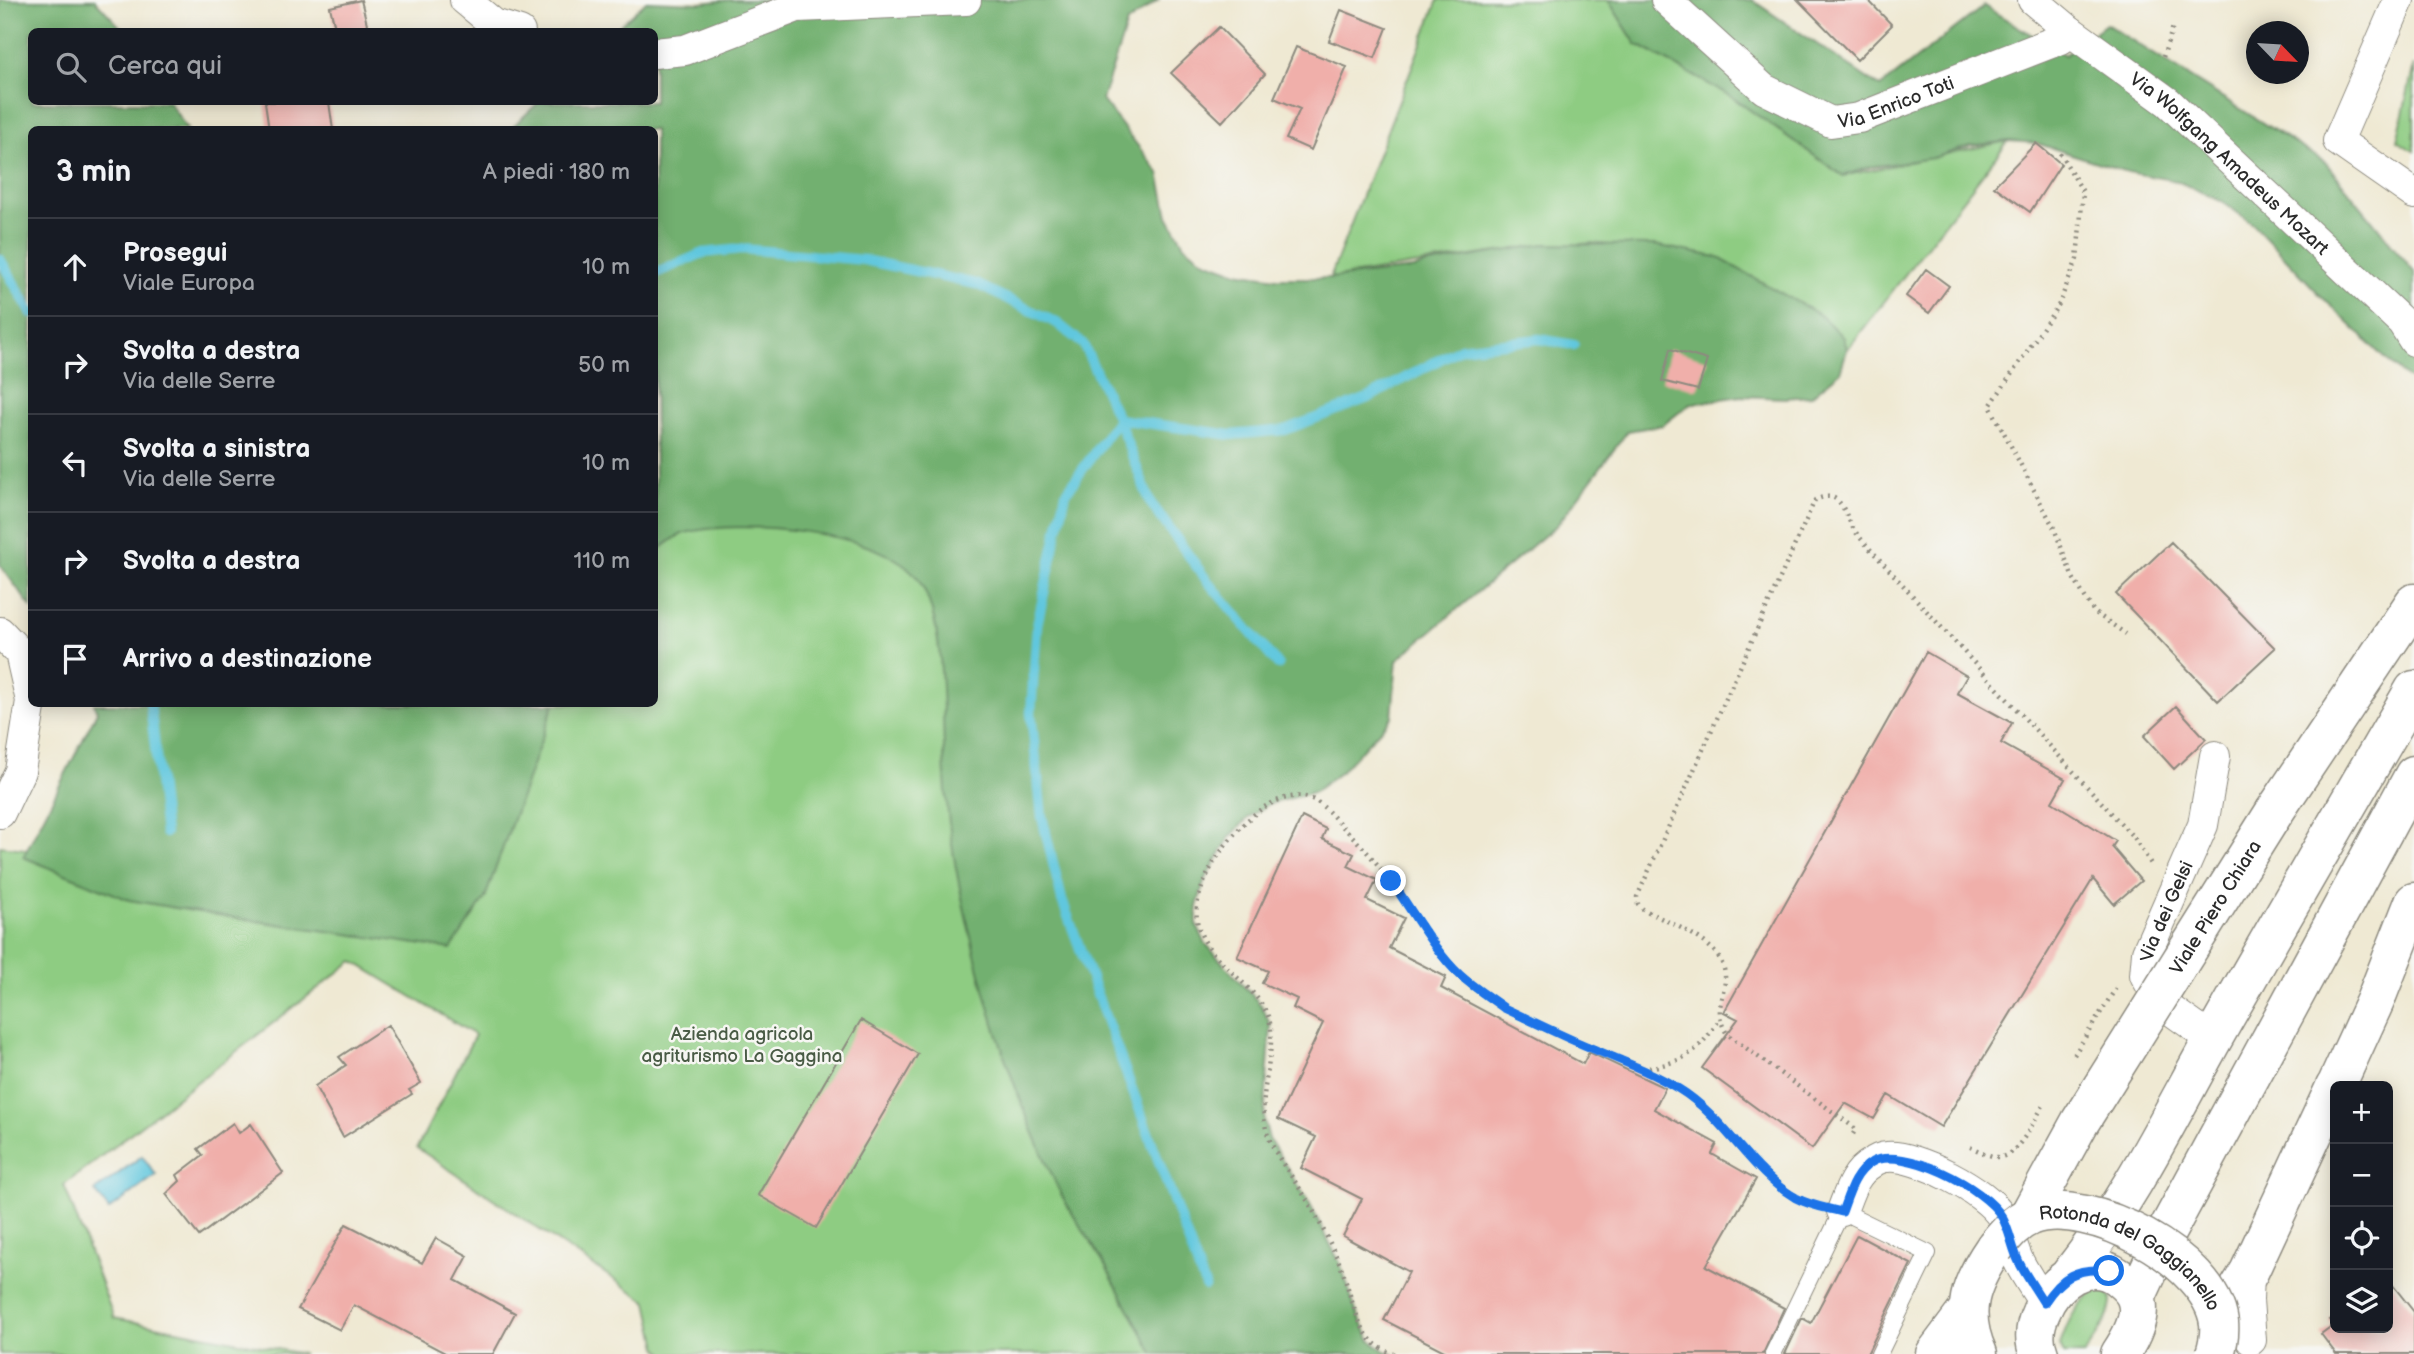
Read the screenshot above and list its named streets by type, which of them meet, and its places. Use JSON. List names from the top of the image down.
{
  "streets": {
    "street": [
      "Via Enrico Toti",
      "Via Wolfgang Amadeus Mozart",
      "Viale Piero Chiara",
      "Via dei Gelsi",
      "Rotonda del Gaggianello"
    ]
  },
  "crossings": [
    ["Via Enrico Toti", "Via Wolfgang Amadeus Mozart"],
    ["Viale Piero Chiara", "Rotonda del Gaggianello"]
  ],
  "parks": ["Azienda agricola agriturismo La Gaggina"],
  "north": "bottom right",
  "page": {
    "search": "Cerca qui",
    "heading": ["3 min", "A piedi · 180 m"],
    "list": [
      ["Prosegui", "Viale Europa", "10 m"],
      ["Svolta a destra", "Via delle Serre", "50 m"],
      ["Svolta a sinistra", "Via delle Serre", "10 m"],
      ["Svolta a destra", "110 m"],
      "Arrivo a destinazione"
    ],
    "map_buttons": ["+", "−"]
  }
}
